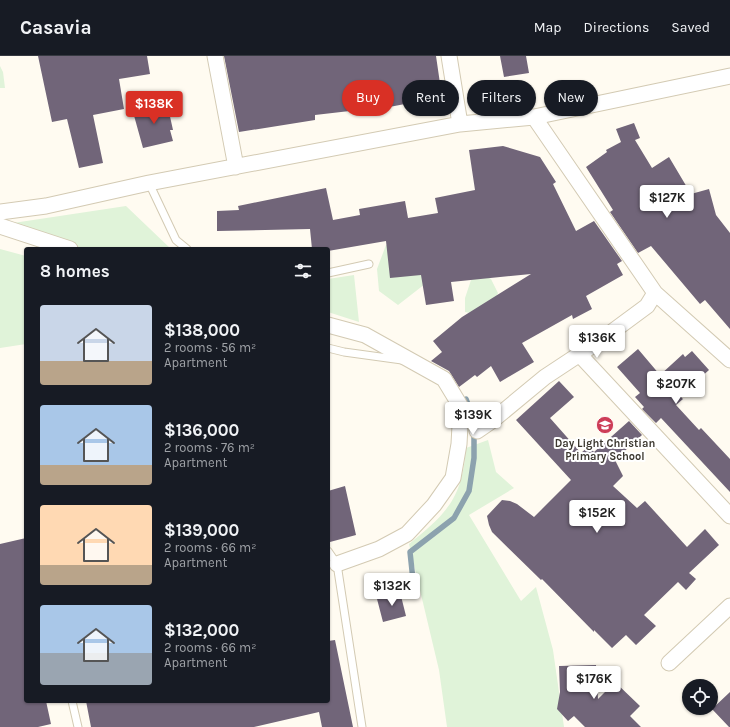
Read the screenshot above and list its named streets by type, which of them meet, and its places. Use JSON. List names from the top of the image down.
{
  "places": {
    "school or university": ["Day Light Christian Primary School"]
  },
  "page": {
    "header": "Casavia",
    "nav": ["Map", "Directions", "Saved"],
    "chip": [
      "Buy",
      "Rent",
      "Filters",
      "New"
    ],
    "price": [
      "$138K",
      "$127K",
      "$136K",
      "$207K",
      "$139K",
      "$152K",
      "$132K",
      "$176K"
    ],
    "heading": "8 homes",
    "list": [
      {
        "name": "$138,000",
        "note": "2 rooms · 56 m² · Apartment"
      },
      {
        "name": "$136,000",
        "note": "2 rooms · 76 m² · Apartment"
      },
      {
        "name": "$139,000",
        "note": "2 rooms · 66 m² · Apartment"
      },
      {
        "name": "$132,000",
        "note": "2 rooms · 66 m² · Apartment"
      }
    ]
  }
}
